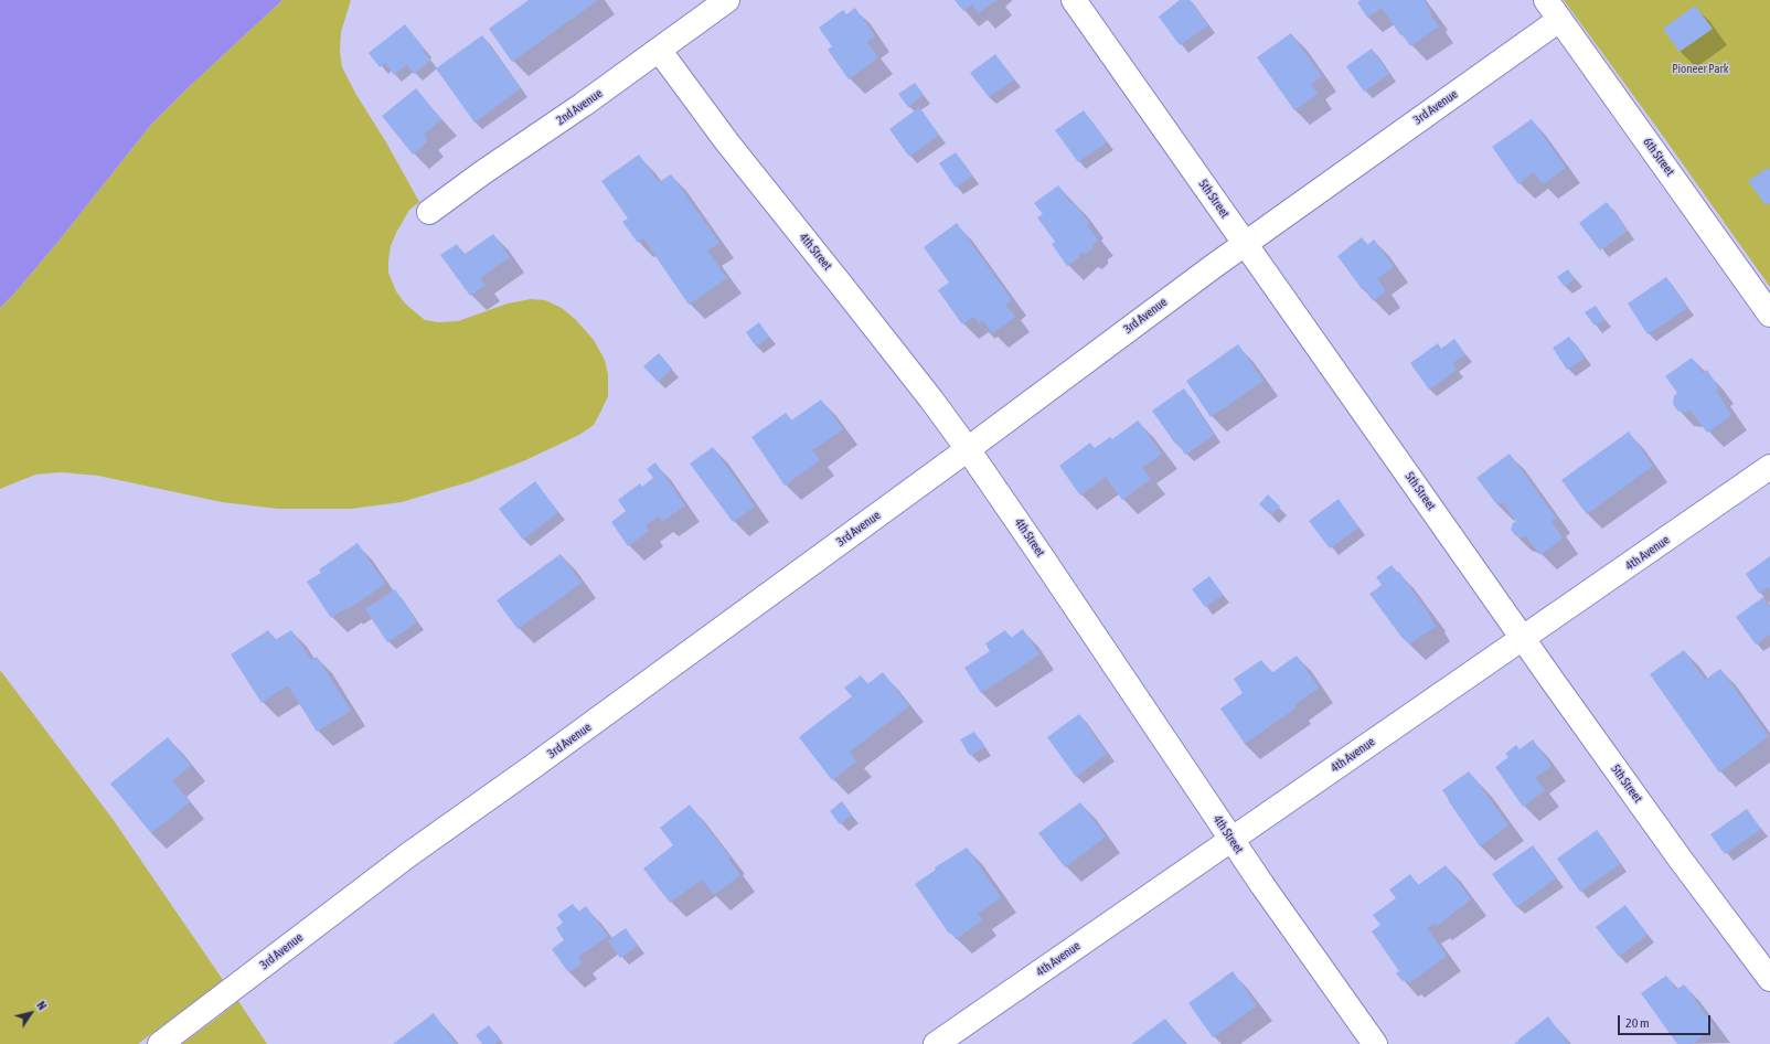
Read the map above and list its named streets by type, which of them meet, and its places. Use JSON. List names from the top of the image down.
{
  "streets": {
    "street": [
      "2nd Avenue",
      "3rd Avenue",
      "6th Street",
      "5th Street",
      "4th Street",
      "4th Avenue"
    ]
  },
  "crossings": [
    ["2nd Avenue", "4th Street"],
    ["3rd Avenue", "6th Street"],
    ["3rd Avenue", "5th Street"],
    ["3rd Avenue", "4th Street"],
    ["5th Street", "4th Avenue"],
    ["4th Street", "4th Avenue"]
  ],
  "parks": ["Pioneer Park"],
  "scale_bar": "20 m",
  "north": "top right"
}
